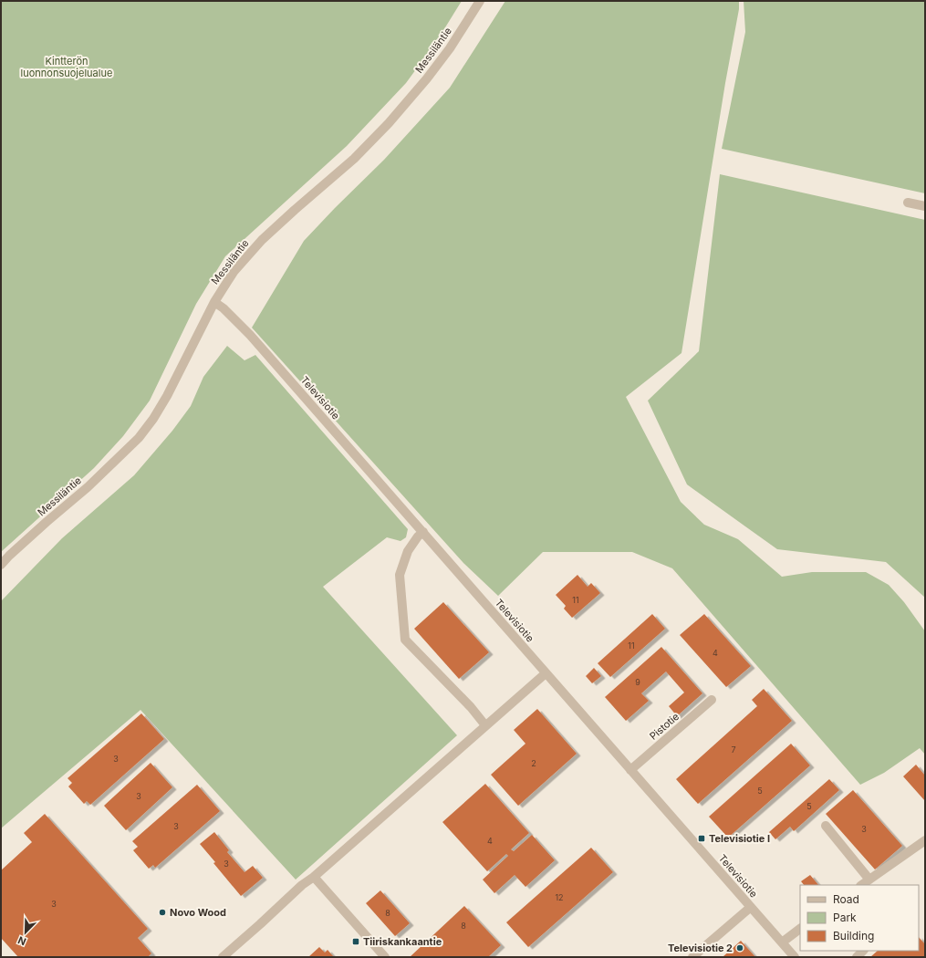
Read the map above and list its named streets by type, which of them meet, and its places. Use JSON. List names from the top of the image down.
{
  "streets": {
    "street": ["Messiläntie", "Televisiotie", "Pistotie"]
  },
  "crossings": [
    ["Messiläntie", "Televisiotie"],
    ["Televisiotie", "Pistotie"]
  ],
  "parks": ["Kintterön luonnonsuojelualue"],
  "places": {
    "transit": ["Televisiotie I", "Tiiriskankaantie"],
    "other": ["Novo Wood", "Televisiotie 2"]
  },
  "house_numbers": [
    "11",
    "11",
    "4",
    "9",
    "7",
    "3",
    "2",
    "5",
    "3",
    "5",
    "3",
    "3",
    "4",
    "3",
    "12",
    "3",
    "8",
    "8"
  ],
  "legend": ["Road", "Park", "Building"],
  "north": "bottom left"
}
